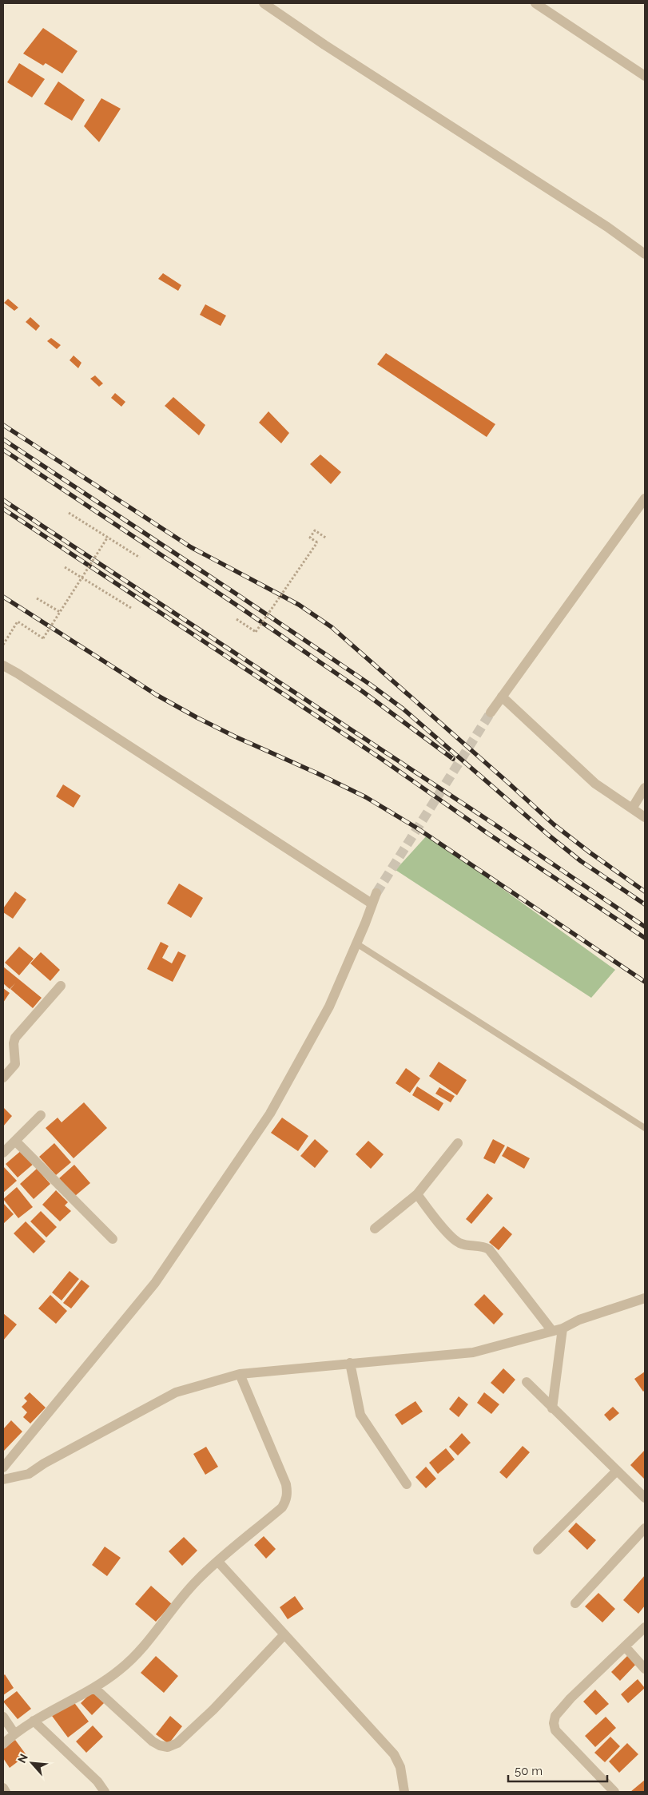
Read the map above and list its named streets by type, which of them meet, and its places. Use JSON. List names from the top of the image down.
{
  "scale_bar": "50 m",
  "north": "top left"
}
